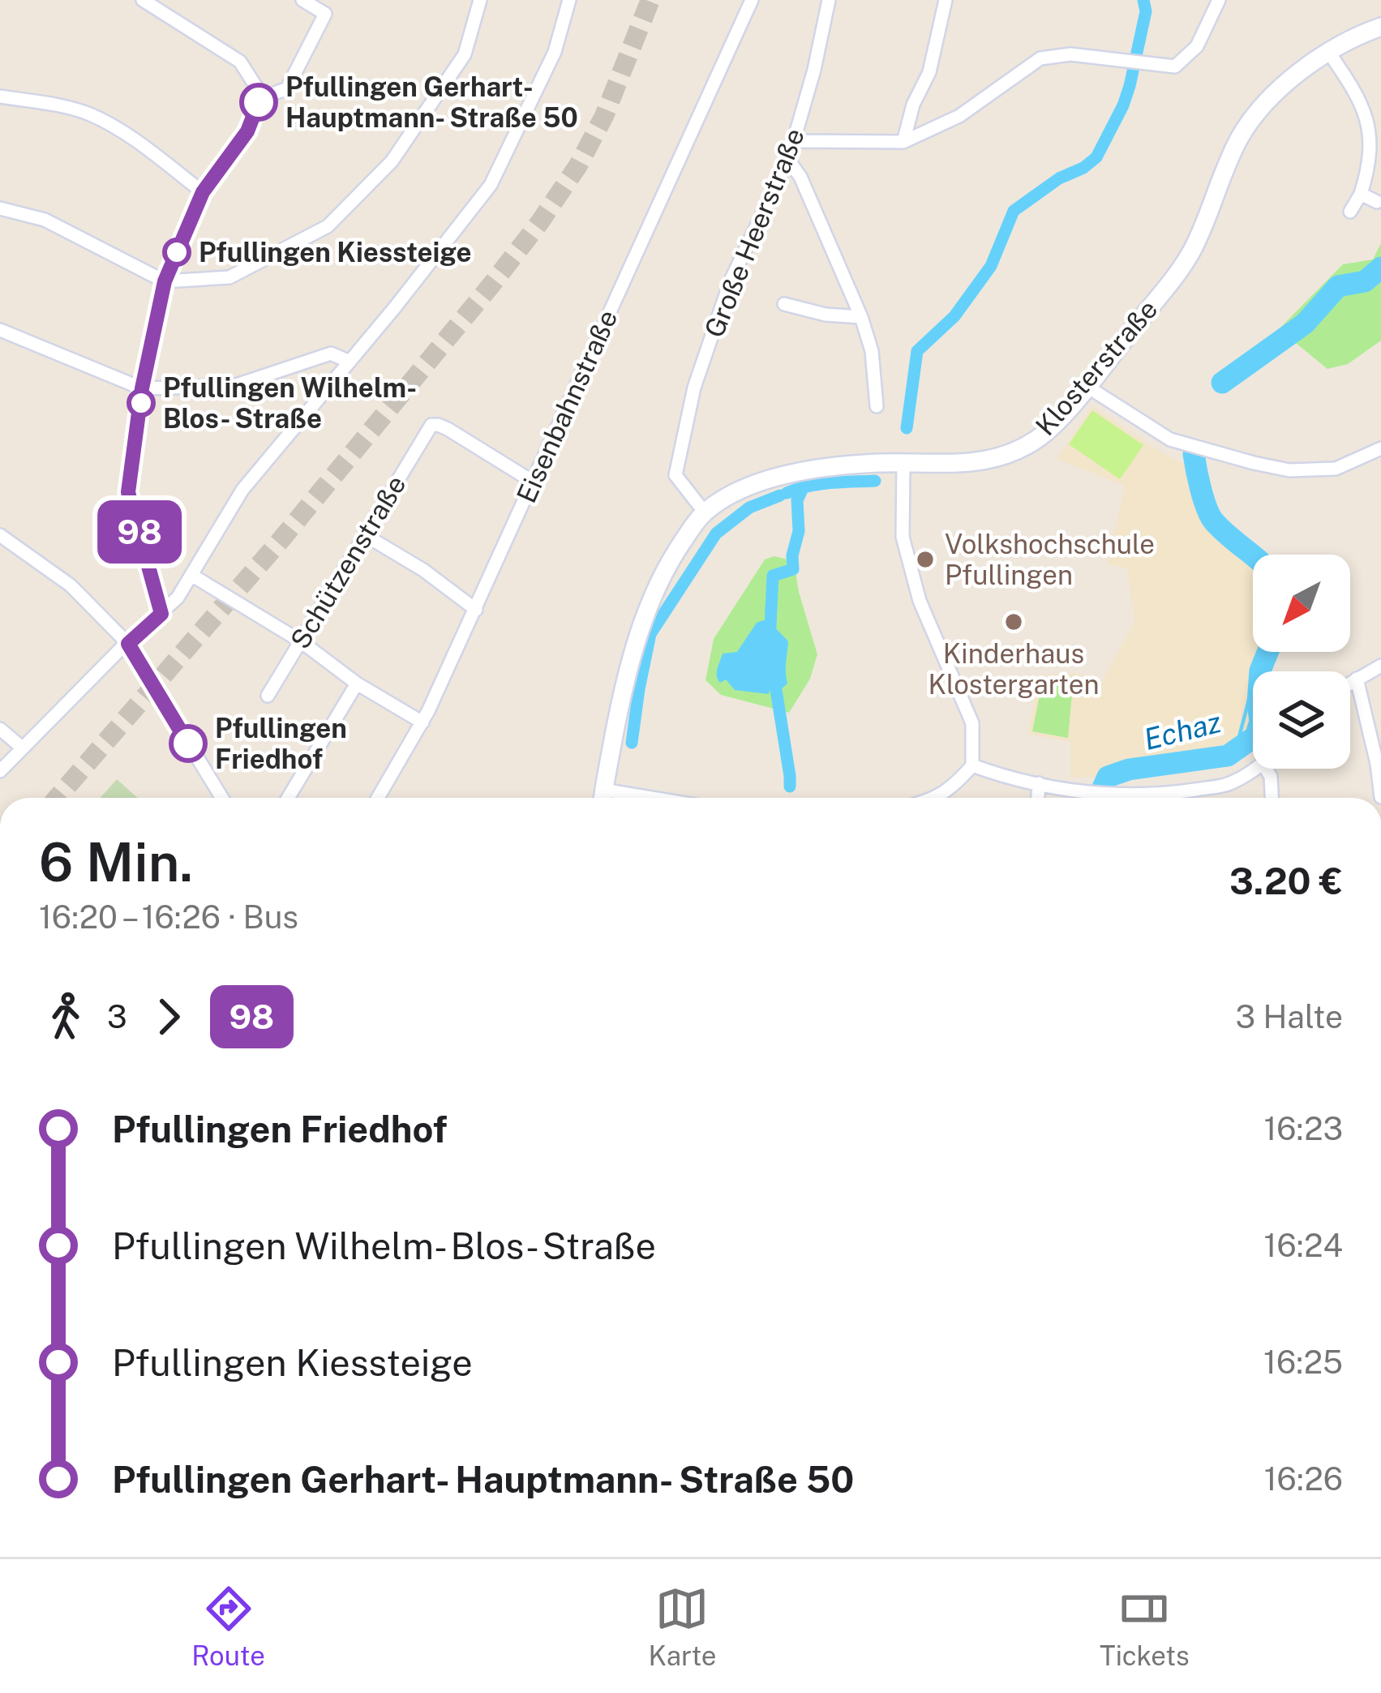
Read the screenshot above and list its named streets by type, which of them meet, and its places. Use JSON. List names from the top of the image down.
{
  "streets": {
    "main road": ["Klosterstraße"],
    "street": ["Große Heerstraße", "Eisenbahnstraße", "Schützenstraße"]
  },
  "crossings": [
    ["Eisenbahnstraße", "Schützenstraße"]
  ],
  "water": ["Echaz"],
  "places": [
    "Pfullingen Gerhart- Hauptmann- Straße 50",
    "Pfullingen Kiessteige",
    "Pfullingen Wilhelm- Blos- Straße",
    "Volkshochschule Pfullingen",
    "Kinderhaus Klostergarten",
    "Pfullingen Friedhof"
  ],
  "lines": ["bus line 98"],
  "north": "bottom left",
  "page": {
    "on_map": "98",
    "heading": ["6 Min.", "16:20 – 16:26 · Bus", "3.20 €"],
    "legs": ["3", "98", "3 Halte"],
    "list": [
      {
        "name": "Pfullingen Friedhof",
        "value": "16:23"
      },
      {
        "name": "Pfullingen Wilhelm- Blos- Straße",
        "value": "16:24"
      },
      {
        "name": "Pfullingen Kiessteige",
        "value": "16:25"
      },
      {
        "name": "Pfullingen Gerhart- Hauptmann- Straße 50",
        "value": "16:26"
      }
    ],
    "tabs": ["Route", "Karte", "Tickets"]
  }
}
